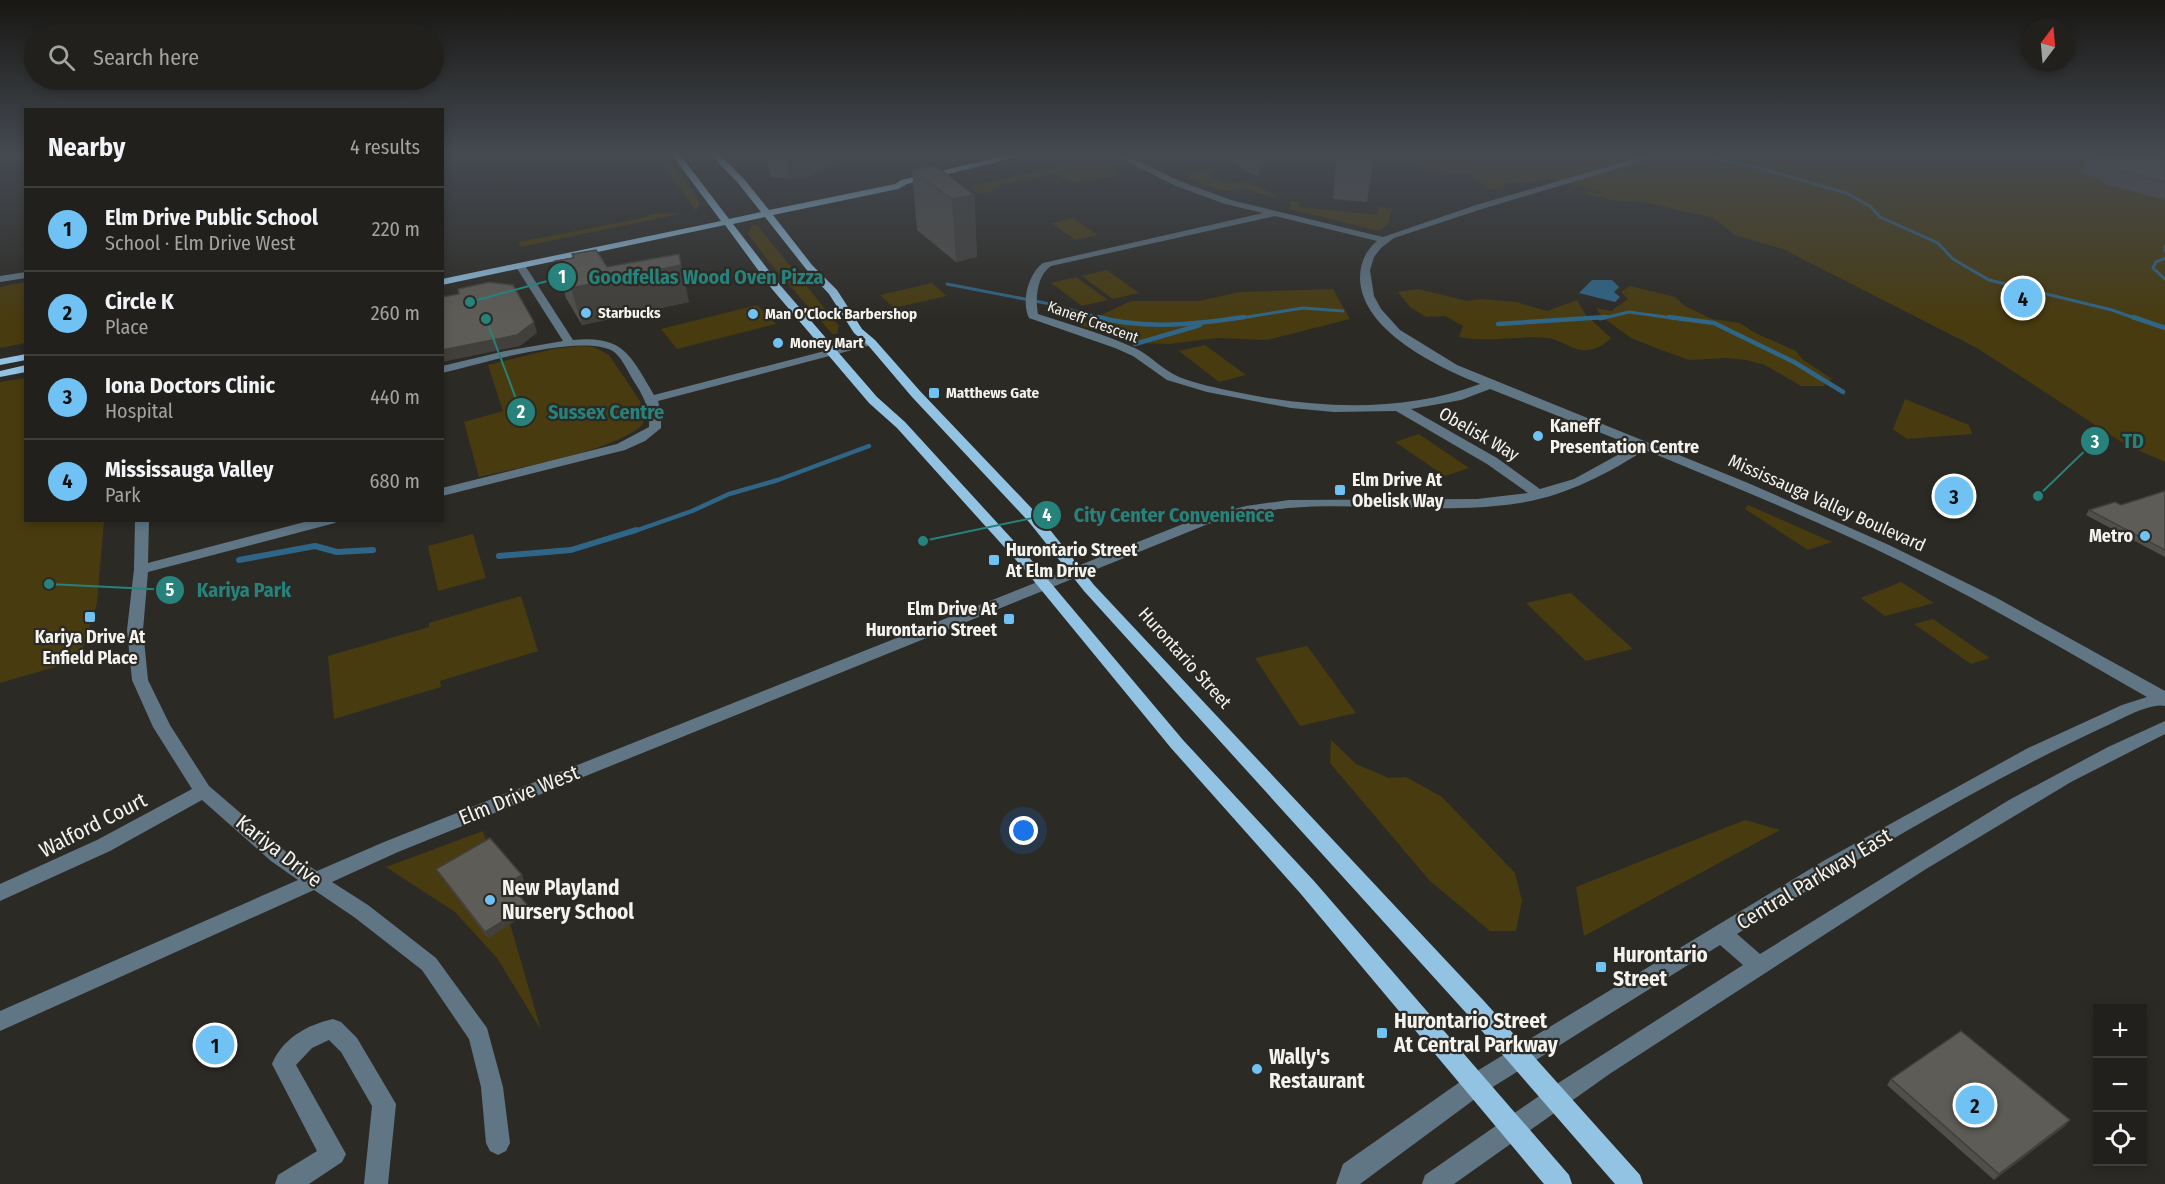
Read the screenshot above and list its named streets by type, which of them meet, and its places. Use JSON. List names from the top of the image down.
{
  "streets": {
    "main road": ["Hurontario Street"],
    "street": [
      "Kaneff Crescent",
      "Obelisk Way",
      "Mississauga Valley Boulevard",
      "Elm Drive West",
      "Walford Court",
      "Kariya Drive",
      "Central Parkway East"
    ]
  },
  "crossings": [
    ["Kaneff Crescent", "Obelisk Way"],
    ["Kaneff Crescent", "Mississauga Valley Boulevard"],
    ["Obelisk Way", "Elm Drive West"],
    ["Mississauga Valley Boulevard", "Elm Drive West"],
    ["Mississauga Valley Boulevard", "Central Parkway East"],
    ["Hurontario Street", "Elm Drive West"],
    ["Hurontario Street", "Central Parkway East"],
    ["Elm Drive West", "Kariya Drive"],
    ["Walford Court", "Kariya Drive"]
  ],
  "places": {
    "other": [
      "Goodfellas Wood Oven Pizza",
      "Starbucks",
      "Man O’Clock Barbershop",
      "Sussex Centre",
      "Money Mart",
      "Kaneff Presentation Centre",
      "TD",
      "Metro",
      "City Center Convenience",
      "Kariya Park",
      "New Playland Nursery School",
      "Wally's Restaurant"
    ],
    "transit": [
      "Matthews Gate",
      "Elm Drive At Obelisk Way",
      "Hurontario Street At Elm Drive",
      "Kariya Drive At Enfield Place",
      "Elm Drive At Hurontario Street",
      "Hurontario Street",
      "Hurontario Street At Central Parkway"
    ]
  },
  "north": "top",
  "page": {
    "search": "Search here",
    "heading": ["Nearby", "4 results"],
    "list": [
      {
        "mark": "1",
        "name": "Elm Drive Public School",
        "note": "School · Elm Drive West",
        "value": "220 m"
      },
      {
        "mark": "2",
        "name": "Circle K",
        "note": "Place",
        "value": "260 m"
      },
      {
        "mark": "3",
        "name": "Iona Doctors Clinic",
        "note": "Hospital",
        "value": "440 m"
      },
      {
        "mark": "4",
        "name": "Mississauga Valley",
        "note": "Park",
        "value": "680 m"
      }
    ],
    "pins": [
      "4",
      "3",
      "1",
      "2"
    ],
    "map_buttons": ["+", "−"]
  }
}
